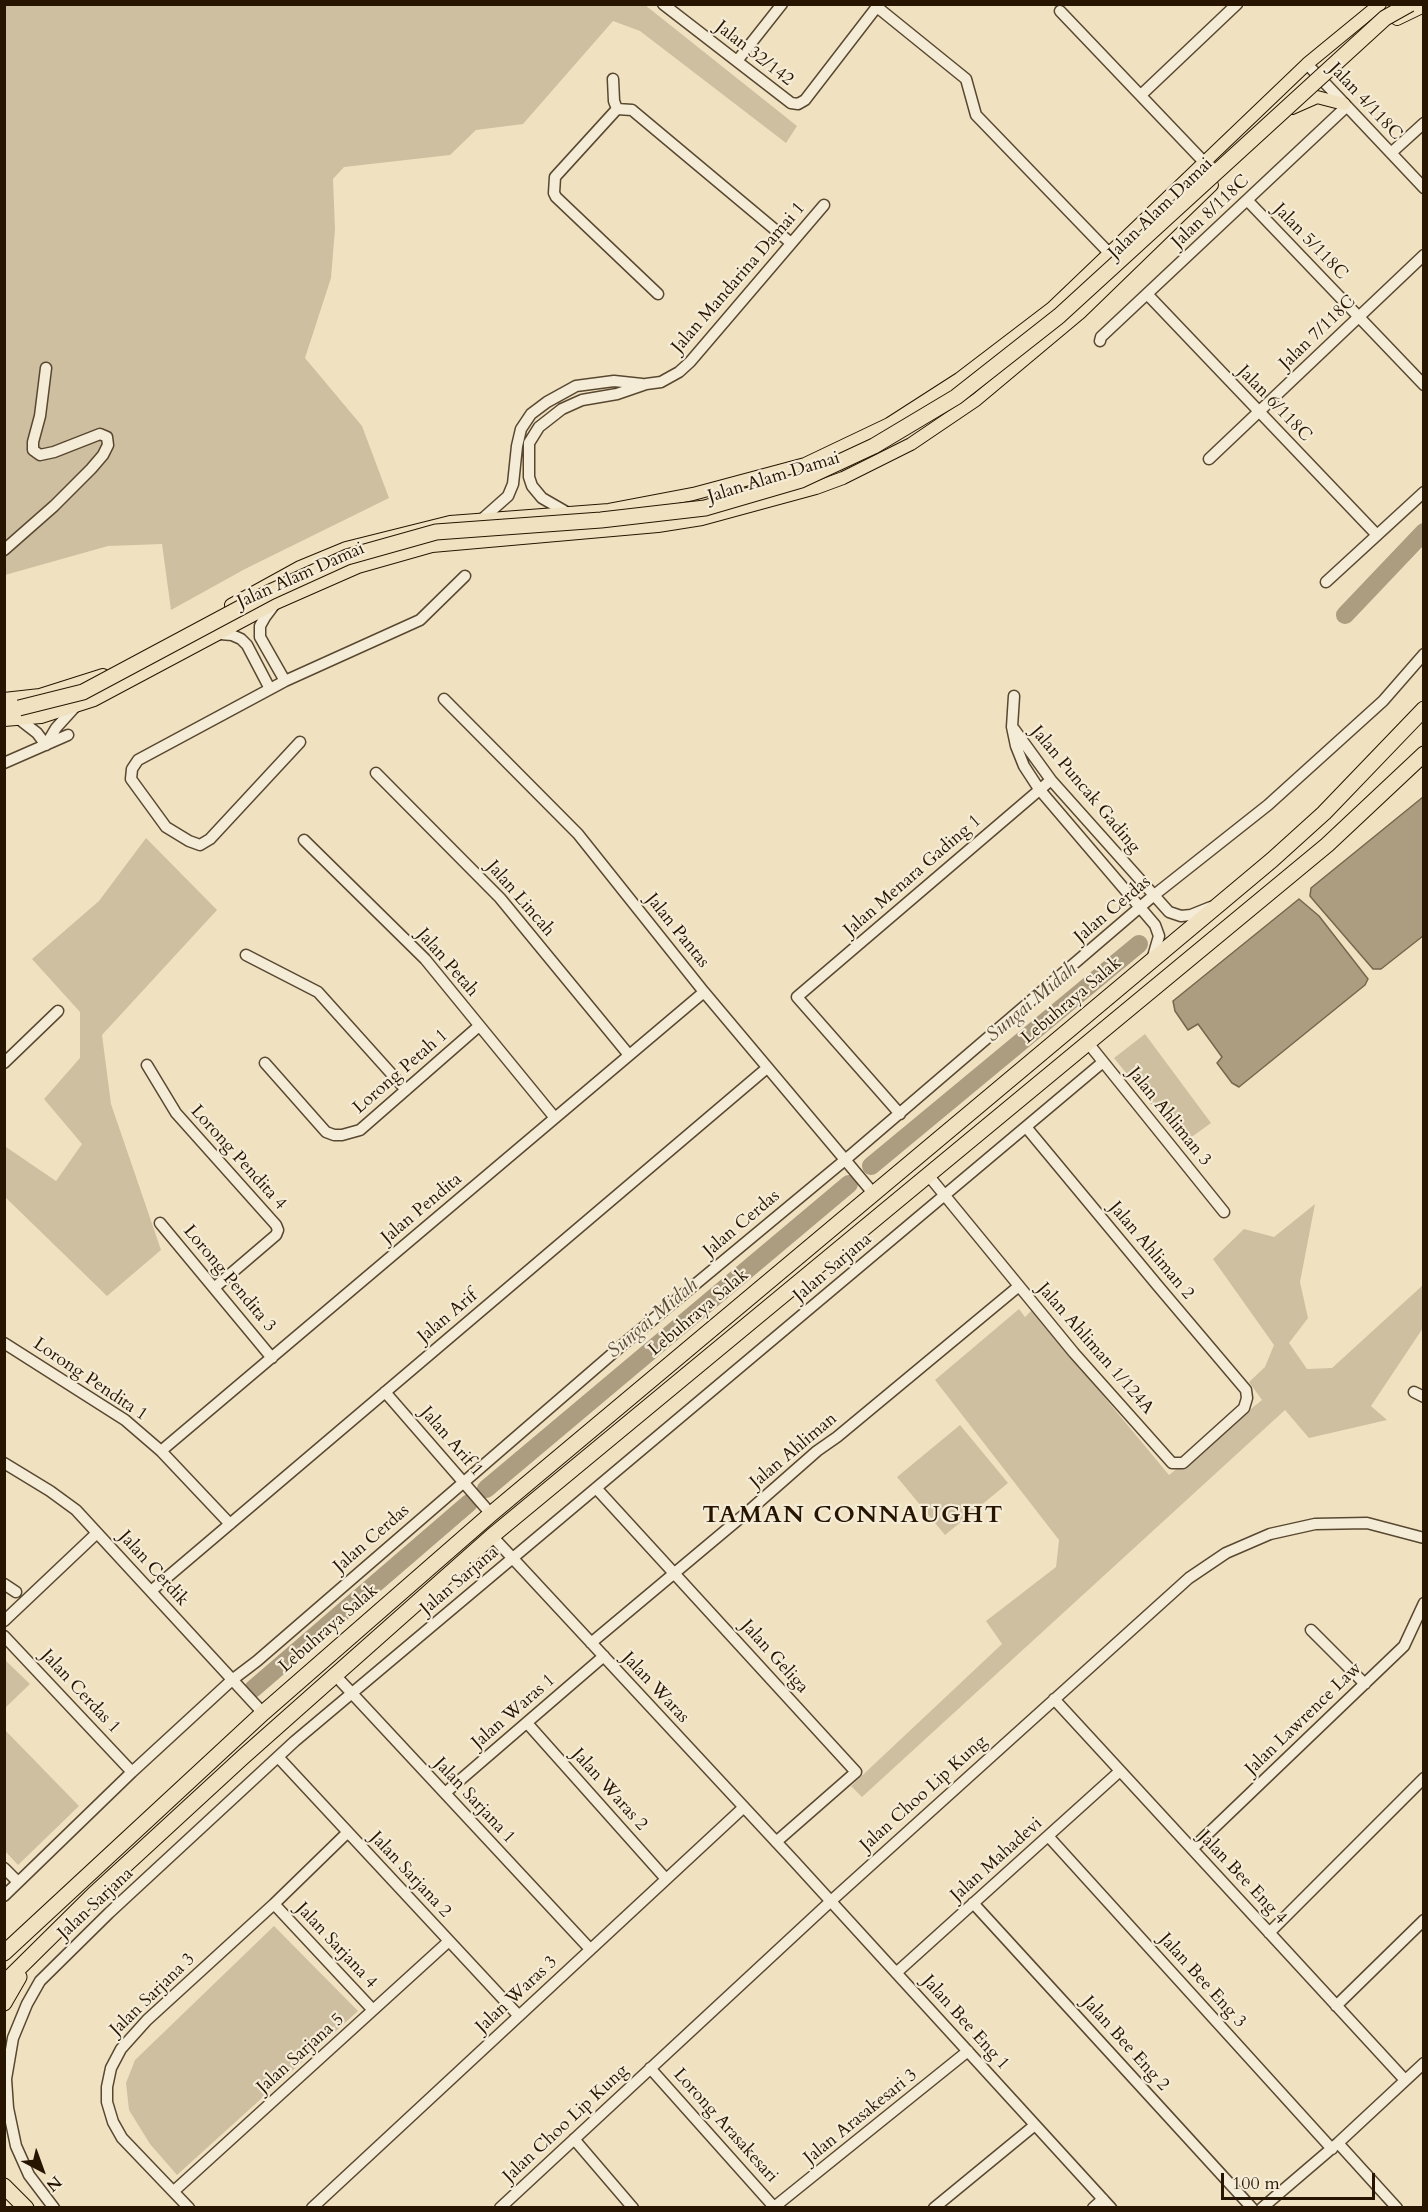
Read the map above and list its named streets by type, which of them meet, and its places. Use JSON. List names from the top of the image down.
{
  "streets": {
    "highway": ["Lebuhraya Salak"],
    "main road": ["Jalan Alam Damai"],
    "street": [
      "Jalan 32/142",
      "Jalan 4/118C",
      "Jalan 8/118C",
      "Jalan 5/118C",
      "Jalan Mandarina Damai 1",
      "Jalan 7/118C",
      "Jalan 6/118C",
      "Jalan Puncak Gading",
      "Jalan Menara Gading 1",
      "Jalan Lincah",
      "Jalan Cerdas",
      "Jalan Pantas",
      "Jalan Petah",
      "Lorong Petah 1",
      "Jalan Ahliman 3",
      "Lorong Pendita 4",
      "Jalan Pendita",
      "Jalan Ahliman 2",
      "Jalan Sarjana",
      "Lorong Pendita 3",
      "Jalan Arif",
      "Jalan Ahliman 1/124A",
      "Lorong Pendita 1",
      "Jalan Arif 1",
      "Jalan Ahliman",
      "Jalan Cerdik",
      "Jalan Geliga",
      "Jalan Waras",
      "Jalan Cerdas 1",
      "Jalan Waras 1",
      "Jalan Lawrence Law",
      "Jalan Waras 2",
      "Jalan Choo Lip Kung",
      "Jalan Sarjana 1",
      "Jalan Mahadevi",
      "Jalan Sarjana 2",
      "Jalan Bee Eng 4",
      "Jalan Sarjana 4",
      "Jalan Bee Eng 3",
      "Jalan Sarjana 3",
      "Jalan Waras 3",
      "Jalan Bee Eng 1",
      "Jalan Bee Eng 2",
      "Jalan Sarjana 5",
      "Jalan Arasakesari 3",
      "Lorong Arasakesari"
    ]
  },
  "crossings": [
    ["Jalan 4/118C", "Jalan Alam Damai"],
    ["Jalan 4/118C", "Jalan 8/118C"],
    ["Jalan Alam Damai", "Jalan Mandarina Damai 1"],
    ["Jalan 8/118C", "Jalan 5/118C"],
    ["Jalan 8/118C", "Jalan 6/118C"],
    ["Jalan 5/118C", "Jalan 7/118C"],
    ["Jalan 7/118C", "Jalan 6/118C"],
    ["Jalan Puncak Gading", "Jalan Menara Gading 1"],
    ["Jalan Puncak Gading", "Jalan Cerdas"],
    ["Jalan Puncak Gading", "Lebuhraya Salak"],
    ["Jalan Menara Gading 1", "Jalan Cerdas"],
    ["Jalan Lincah", "Jalan Pendita"],
    ["Jalan Cerdas", "Jalan Pantas"],
    ["Jalan Cerdas", "Jalan Arif 1"],
    ["Jalan Cerdas", "Jalan Cerdik"],
    ["Jalan Cerdas", "Jalan Cerdas 1"],
    ["Jalan Pantas", "Lebuhraya Salak"],
    ["Jalan Pantas", "Jalan Pendita"],
    ["Jalan Pantas", "Jalan Arif"],
    ["Jalan Petah", "Lorong Petah 1"],
    ["Jalan Petah", "Jalan Pendita"],
    ["Lebuhraya Salak", "Jalan Ahliman 3"],
    ["Lebuhraya Salak", "Jalan Ahliman 1/124A"],
    ["Lebuhraya Salak", "Jalan Arif 1"],
    ["Lebuhraya Salak", "Jalan Cerdik"],
    ["Lebuhraya Salak", "Jalan Waras"],
    ["Lebuhraya Salak", "Jalan Sarjana 1"],
    ["Jalan Ahliman 3", "Jalan Sarjana"],
    ["Lorong Pendita 4", "Lorong Pendita 3"],
    ["Jalan Pendita", "Lorong Pendita 3"],
    ["Jalan Pendita", "Lorong Pendita 1"],
    ["Jalan Ahliman 2", "Jalan Sarjana"],
    ["Jalan Ahliman 2", "Jalan Ahliman 1/124A"],
    ["Jalan Sarjana", "Jalan Ahliman 1/124A"],
    ["Jalan Sarjana", "Jalan Geliga"],
    ["Jalan Sarjana", "Jalan Waras"],
    ["Jalan Sarjana", "Jalan Sarjana 1"],
    ["Jalan Sarjana", "Jalan Sarjana 2"],
    ["Jalan Arif", "Lorong Pendita 1"],
    ["Jalan Arif", "Jalan Arif 1"],
    ["Jalan Arif", "Jalan Cerdik"],
    ["Jalan Ahliman 1/124A", "Jalan Ahliman"],
    ["Jalan Ahliman", "Jalan Geliga"],
    ["Jalan Ahliman", "Jalan Waras"],
    ["Jalan Geliga", "Jalan Waras"],
    ["Jalan Waras", "Jalan Waras 1"],
    ["Jalan Waras", "Jalan Waras 3"],
    ["Jalan Waras", "Jalan Bee Eng 1"],
    ["Jalan Waras 1", "Jalan Waras 2"],
    ["Jalan Waras 1", "Jalan Sarjana 1"],
    ["Jalan Lawrence Law", "Jalan Bee Eng 4"],
    ["Jalan Waras 2", "Jalan Waras 3"],
    ["Jalan Choo Lip Kung", "Jalan Bee Eng 4"],
    ["Jalan Choo Lip Kung", "Jalan Bee Eng 1"],
    ["Jalan Choo Lip Kung", "Lorong Arasakesari"],
    ["Jalan Sarjana 1", "Jalan Waras 3"],
    ["Jalan Mahadevi", "Jalan Bee Eng 4"],
    ["Jalan Mahadevi", "Jalan Bee Eng 3"],
    ["Jalan Mahadevi", "Jalan Bee Eng 1"],
    ["Jalan Mahadevi", "Jalan Bee Eng 2"],
    ["Jalan Sarjana 2", "Jalan Sarjana 3"],
    ["Jalan Sarjana 2", "Jalan Waras 3"],
    ["Jalan Sarjana 2", "Jalan Sarjana 5"],
    ["Jalan Sarjana 4", "Jalan Sarjana 3"],
    ["Jalan Sarjana 4", "Jalan Sarjana 5"],
    ["Jalan Sarjana 3", "Jalan Sarjana 5"],
    ["Jalan Bee Eng 1", "Jalan Arasakesari 3"],
    ["Jalan Arasakesari 3", "Lorong Arasakesari"]
  ],
  "districts": ["TAMAN CONNAUGHT"],
  "water": ["Sungai Midah"],
  "scale_bar": "100 m",
  "north": "bottom right"
}
